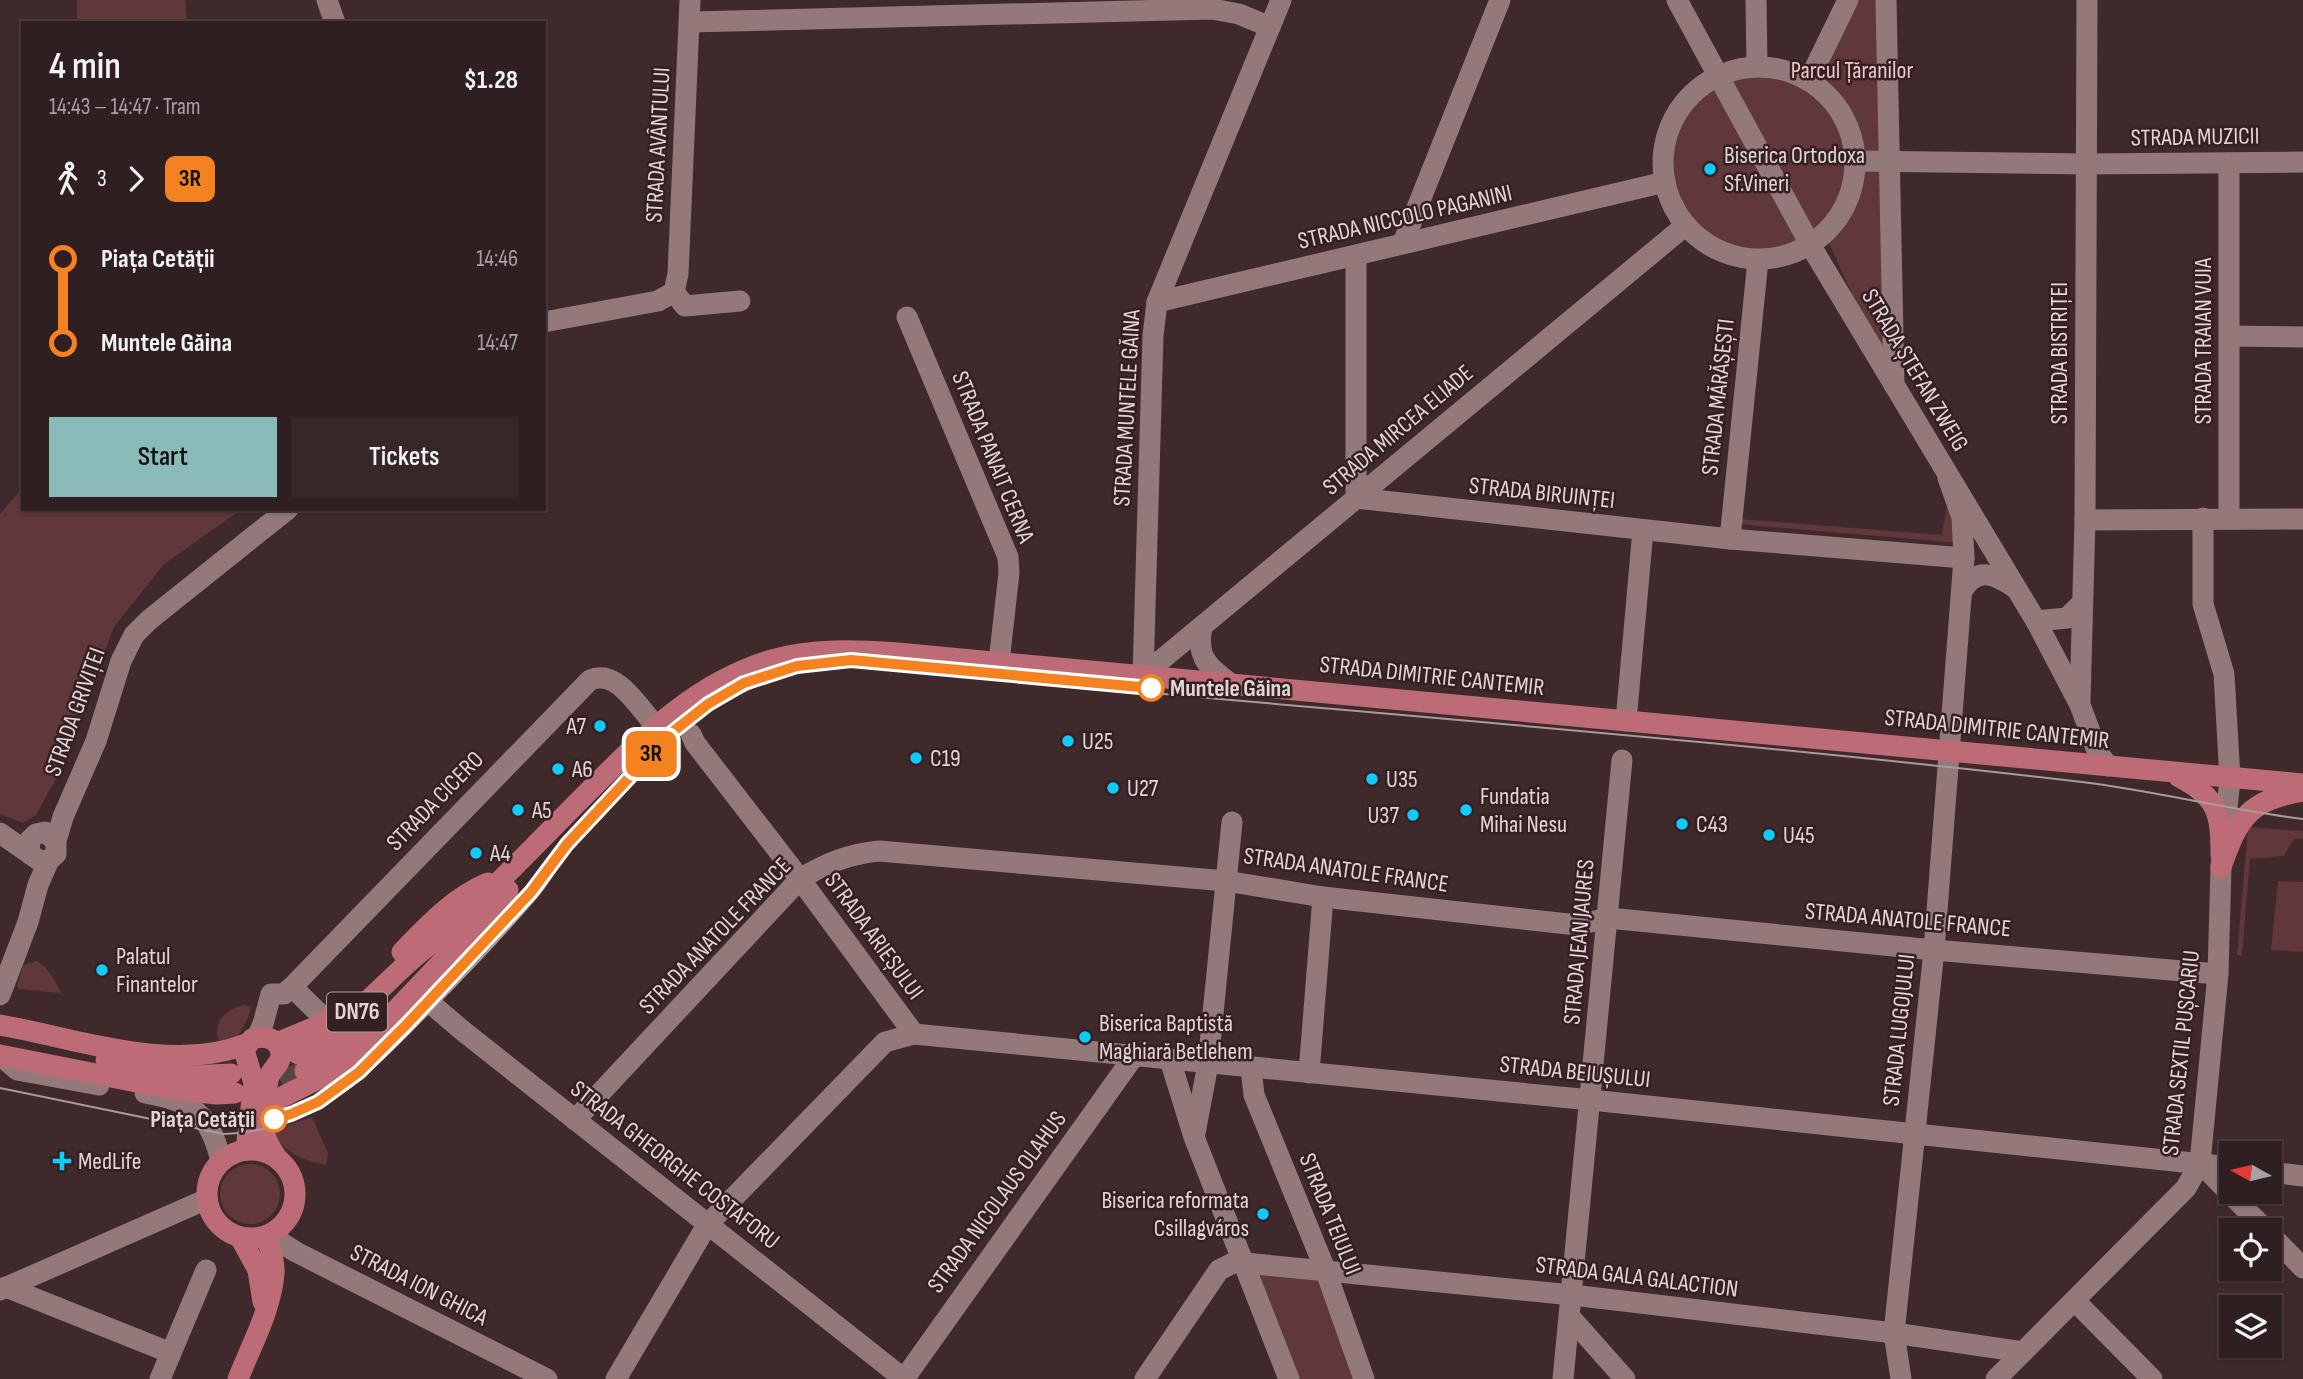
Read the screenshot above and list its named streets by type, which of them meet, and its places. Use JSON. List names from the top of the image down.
{
  "streets": {
    "main road": ["STRADA DIMITRIE CANTEMIR"],
    "street": [
      "STRADA MUZICII",
      "STRADA AVÂNTULUI",
      "STRADA NICCOLO PAGANINI",
      "STRADA TRAIAN VUIA",
      "STRADA BISTRIȚEI",
      "STRADA ȘTEFAN ZWEIG",
      "STRADA MĂRĂȘEȘTI",
      "STRADA MUNTELE GĂINA",
      "STRADA MIRCEA ELIADE",
      "STRADA PANAIT CERNA",
      "STRADA BIRUINȚEI",
      "STRADA GRIVIȚEI",
      "STRADA CICERO",
      "STRADA ANATOLE FRANCE",
      "STRADA ARIEȘULUI",
      "STRADA JEAN JAURES",
      "STRADA LUGOJULUI",
      "STRADA SEXTIL PUȘCARIU",
      "STRADA BEIUȘULUI",
      "STRADA GHEORGHE COSTAFORU",
      "STRADA NICOLAUS OLAHUS",
      "STRADA TEIULUI",
      "STRADA GALA GALACTION",
      "STRADA ION GHICA"
    ]
  },
  "crossings": [
    ["STRADA MUZICII", "STRADA TRAIAN VUIA"],
    ["STRADA MUZICII", "STRADA BISTRIȚEI"],
    ["STRADA NICCOLO PAGANINI", "STRADA MUNTELE GĂINA"],
    ["STRADA BISTRIȚEI", "STRADA ȘTEFAN ZWEIG"],
    ["STRADA ȘTEFAN ZWEIG", "STRADA DIMITRIE CANTEMIR"],
    ["STRADA ȘTEFAN ZWEIG", "STRADA LUGOJULUI"],
    ["STRADA MĂRĂȘEȘTI", "STRADA BIRUINȚEI"],
    ["STRADA MUNTELE GĂINA", "STRADA MIRCEA ELIADE"],
    ["STRADA MUNTELE GĂINA", "STRADA DIMITRIE CANTEMIR"],
    ["STRADA MIRCEA ELIADE", "STRADA BIRUINȚEI"],
    ["STRADA MIRCEA ELIADE", "STRADA DIMITRIE CANTEMIR"],
    ["STRADA PANAIT CERNA", "STRADA DIMITRIE CANTEMIR"],
    ["STRADA BIRUINȚEI", "STRADA LUGOJULUI"],
    ["STRADA DIMITRIE CANTEMIR", "STRADA CICERO"],
    ["STRADA DIMITRIE CANTEMIR", "STRADA LUGOJULUI"],
    ["STRADA DIMITRIE CANTEMIR", "STRADA SEXTIL PUȘCARIU"],
    ["STRADA ANATOLE FRANCE", "STRADA ARIEȘULUI"],
    ["STRADA ANATOLE FRANCE", "STRADA JEAN JAURES"],
    ["STRADA ANATOLE FRANCE", "STRADA LUGOJULUI"],
    ["STRADA ANATOLE FRANCE", "STRADA SEXTIL PUȘCARIU"],
    ["STRADA ANATOLE FRANCE", "STRADA GHEORGHE COSTAFORU"],
    ["STRADA ARIEȘULUI", "STRADA BEIUȘULUI"],
    ["STRADA JEAN JAURES", "STRADA BEIUȘULUI"],
    ["STRADA JEAN JAURES", "STRADA GALA GALACTION"],
    ["STRADA LUGOJULUI", "STRADA BEIUȘULUI"],
    ["STRADA LUGOJULUI", "STRADA GALA GALACTION"],
    ["STRADA SEXTIL PUȘCARIU", "STRADA BEIUȘULUI"],
    ["STRADA SEXTIL PUȘCARIU", "STRADA GALA GALACTION"],
    ["STRADA BEIUȘULUI", "STRADA NICOLAUS OLAHUS"],
    ["STRADA BEIUȘULUI", "STRADA TEIULUI"],
    ["STRADA GHEORGHE COSTAFORU", "STRADA NICOLAUS OLAHUS"],
    ["STRADA TEIULUI", "STRADA GALA GALACTION"]
  ],
  "parks": ["Parcul Țăranilor"],
  "places": {
    "other": [
      "Biserica Ortodoxa Sf.Vineri",
      "Muntele Găina",
      "A7",
      "U25",
      "C19",
      "A6",
      "U35",
      "U27",
      "A5",
      "Fundatia Mihai Nesu",
      "U37",
      "C43",
      "U45",
      "A4",
      "Palatul Finantelor",
      "Biserica Baptistă Maghiară Betlehem",
      "Piața Cetății",
      "Biserica reformata Csillagváros"
    ],
    "health": ["MedLife"]
  },
  "lines": ["tram line 3R"],
  "north": "left",
  "page": {
    "on_map": "3R",
    "heading": ["4 min", "14:43 – 14:47 · Tram", "$1.28"],
    "legs": ["3", "3R"],
    "list": [
      {
        "name": "Piața Cetății",
        "value": "14:46"
      },
      {
        "name": "Muntele Găina",
        "value": "14:47"
      }
    ],
    "buttons": ["Start", "Tickets"]
  }
}
